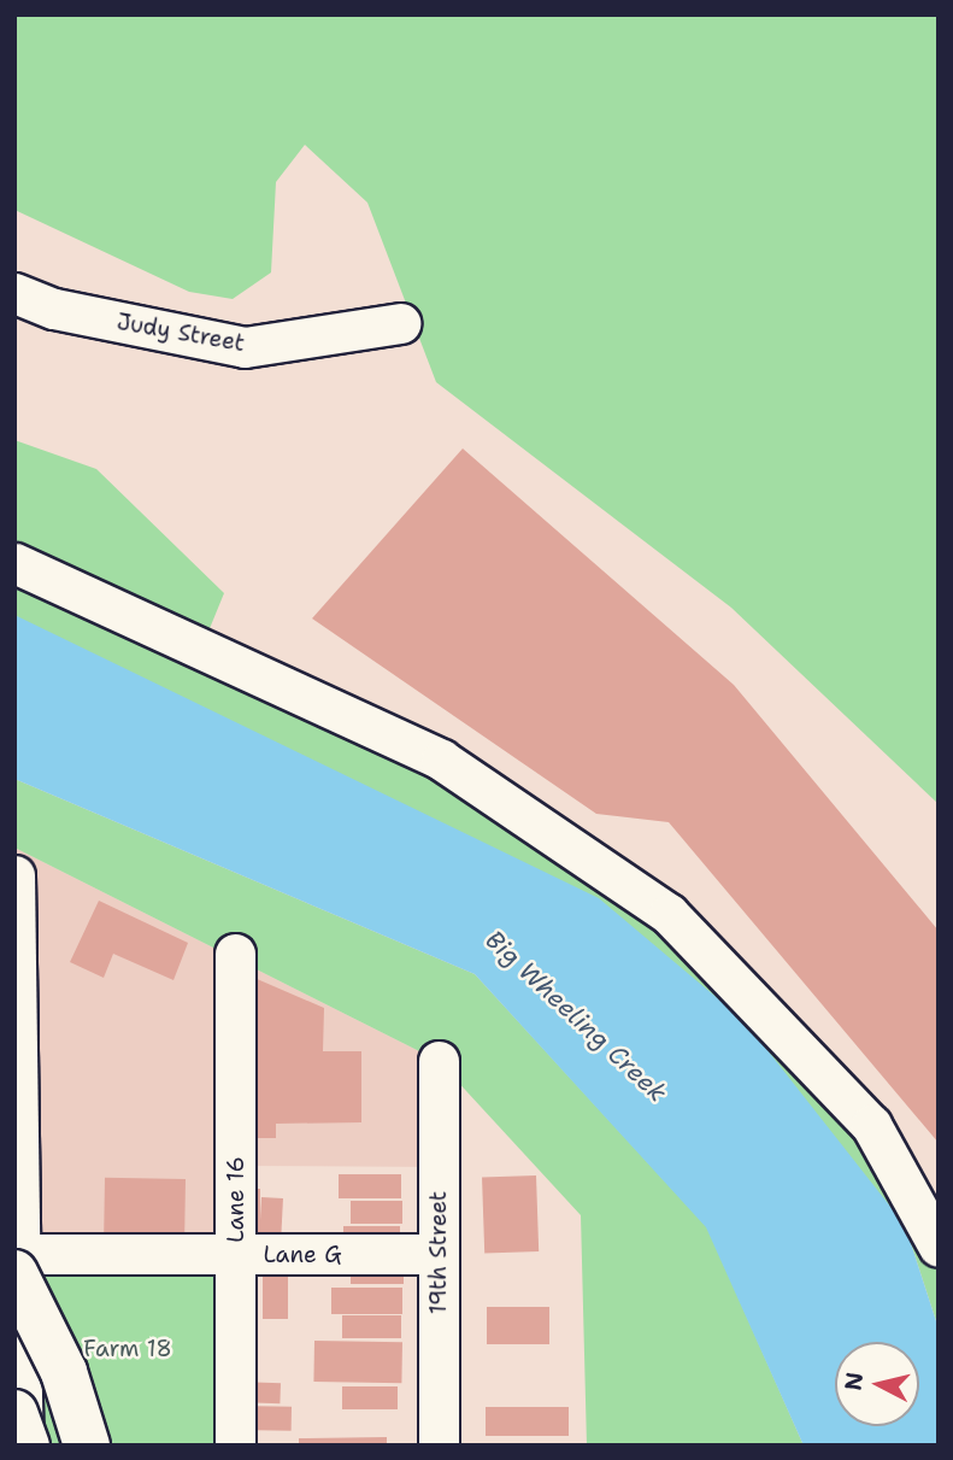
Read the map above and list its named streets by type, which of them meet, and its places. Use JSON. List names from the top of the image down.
{
  "streets": {
    "street": [
      "Judy Street",
      "Lane 16",
      "19th Street",
      "Lane G"
    ]
  },
  "crossings": [
    ["Lane 16", "Lane G"],
    ["19th Street", "Lane G"]
  ],
  "water": ["Big Wheeling Creek"],
  "parks": ["Farm 18"],
  "north": "left"
}
